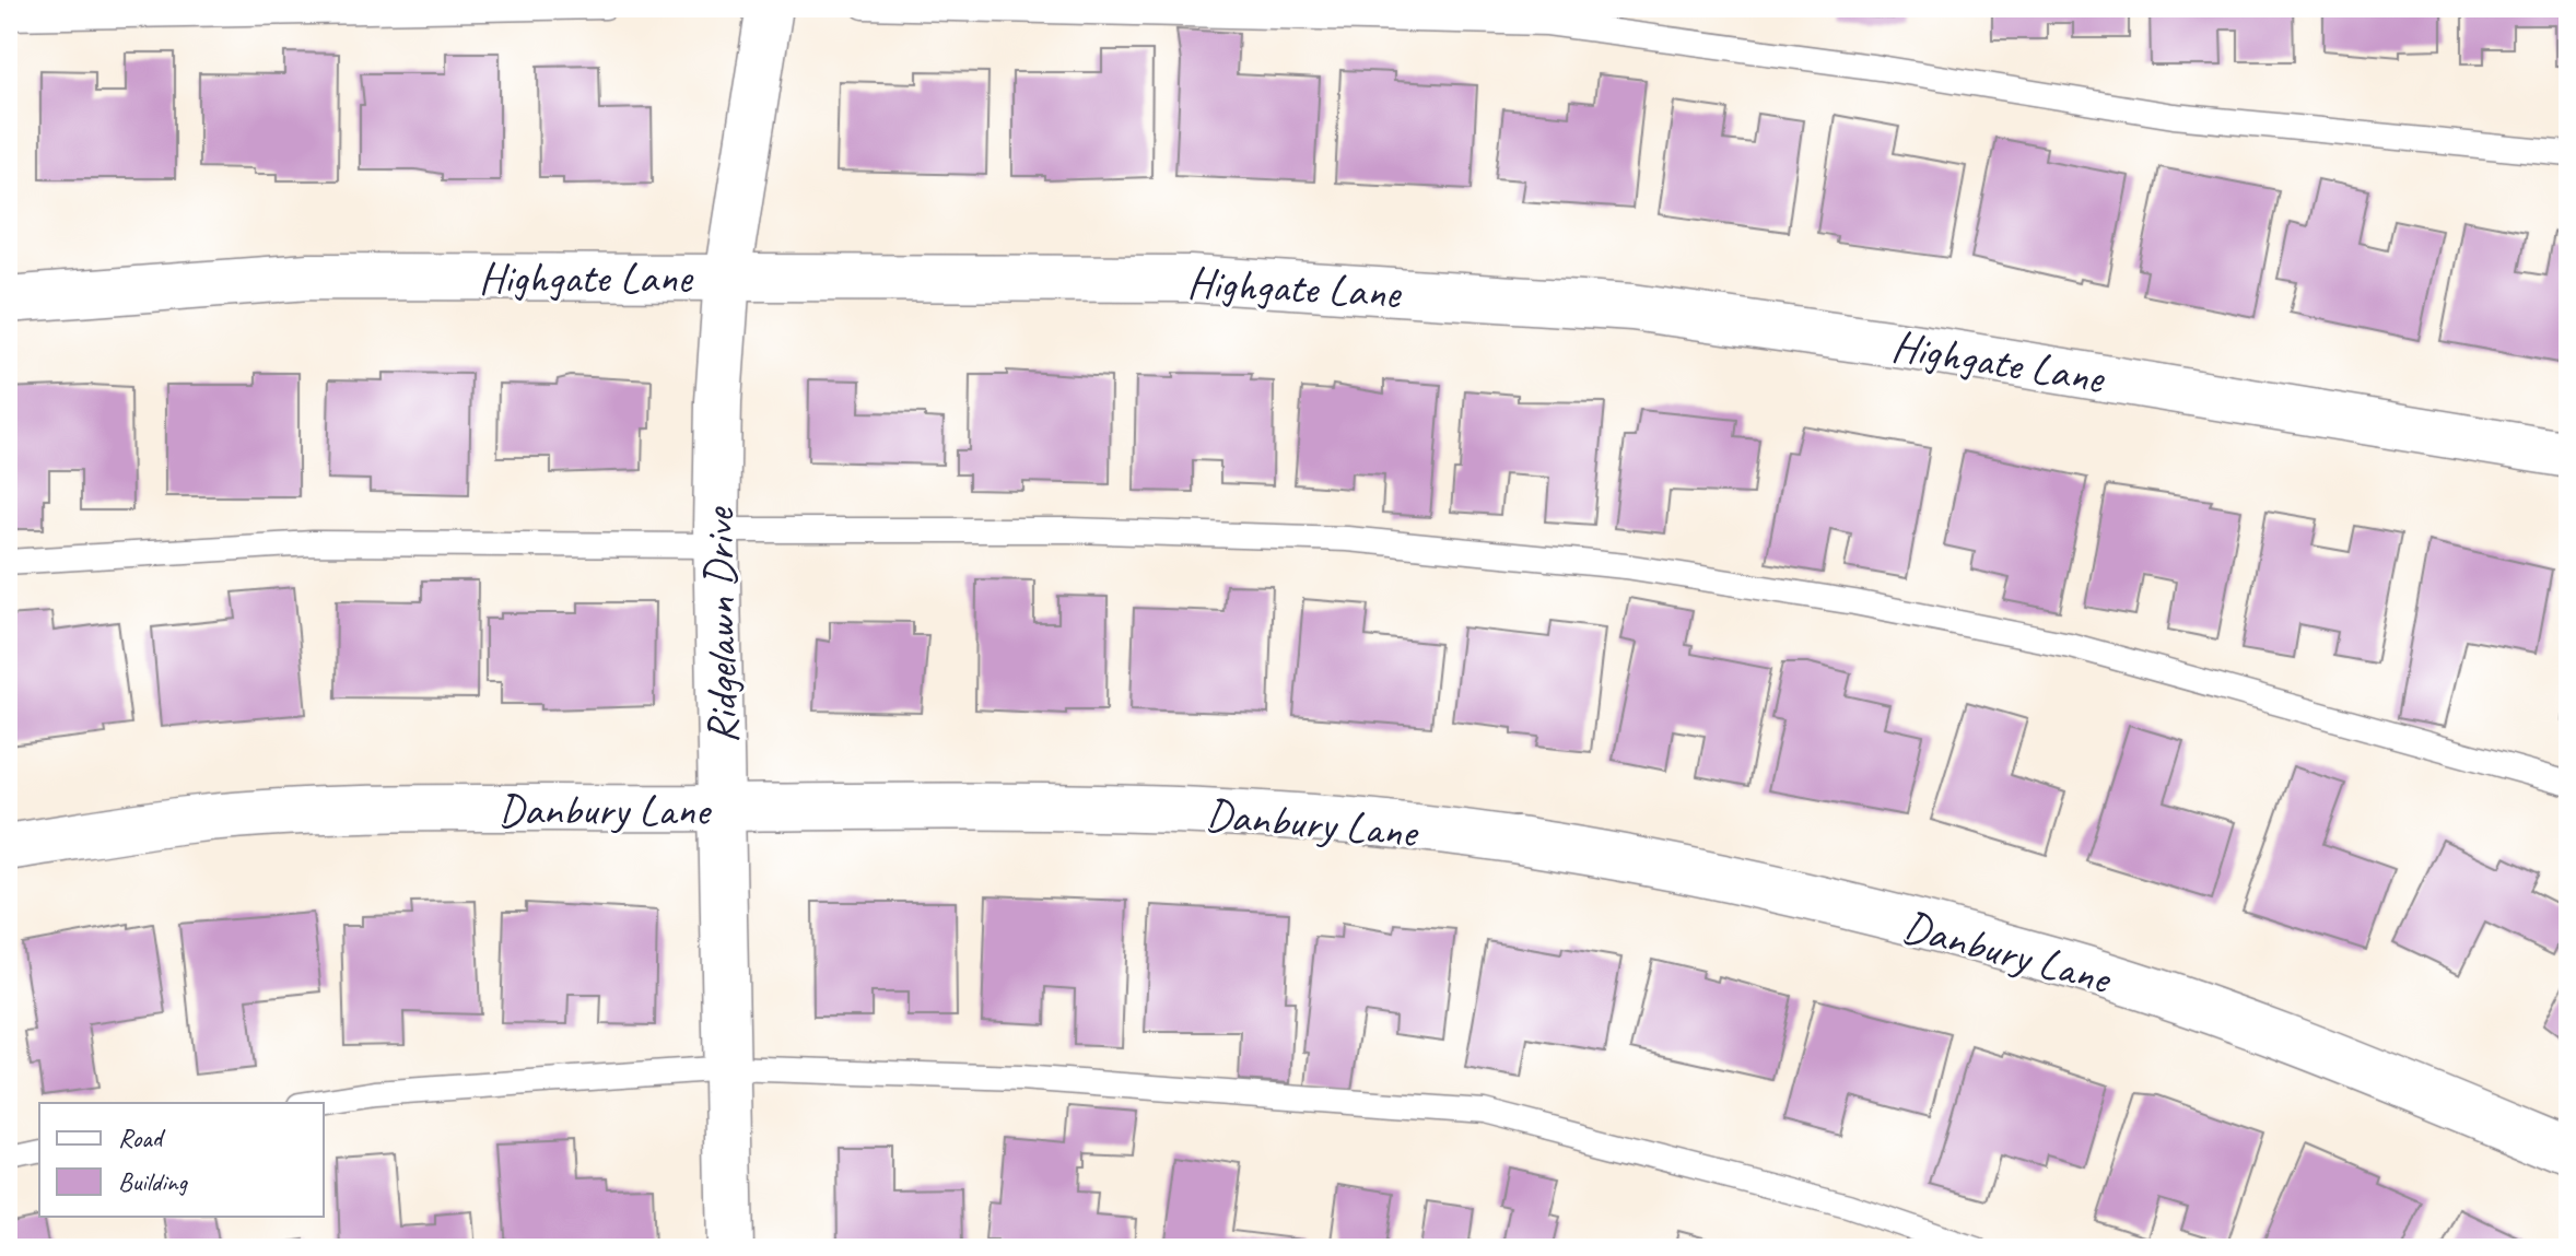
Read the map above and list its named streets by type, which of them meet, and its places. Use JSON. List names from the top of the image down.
{
  "streets": {
    "street": ["Highgate Lane", "Ridgelawn Drive", "Danbury Lane"]
  },
  "crossings": [
    ["Highgate Lane", "Ridgelawn Drive"],
    ["Ridgelawn Drive", "Danbury Lane"]
  ],
  "legend": ["Road", "Building"]
}
